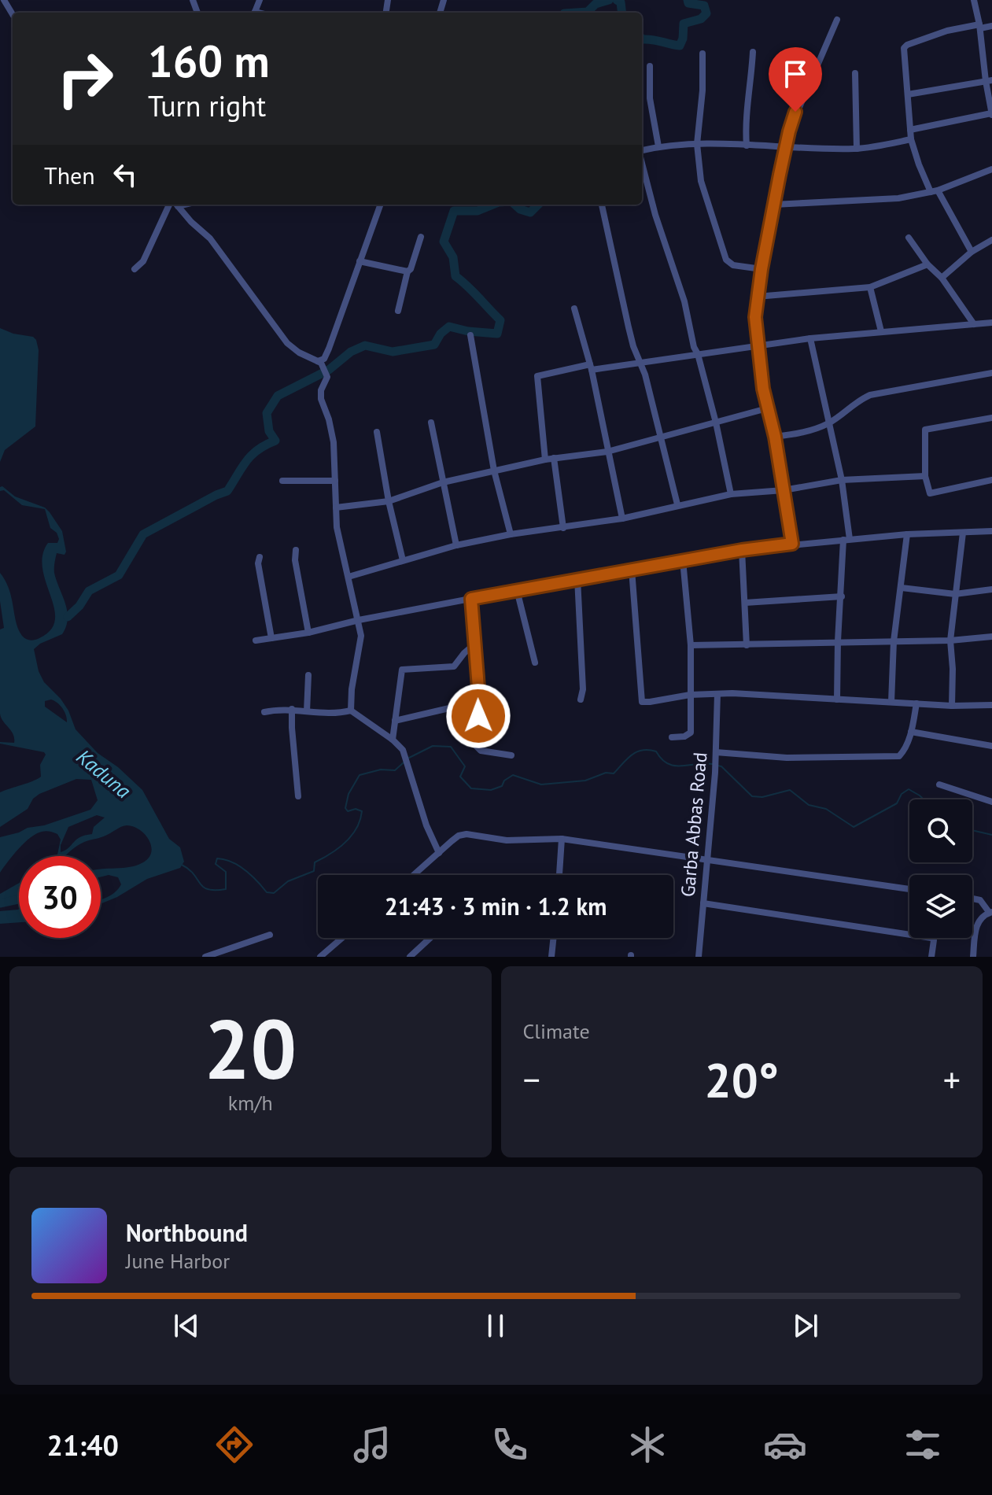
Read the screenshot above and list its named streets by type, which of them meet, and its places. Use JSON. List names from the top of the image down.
{
  "streets": {
    "street": ["Garba Abbas Road"]
  },
  "water": ["Kaduna"],
  "page": {
    "turn": ["160 m", "Turn right"],
    "then": "Then",
    "limit": "30",
    "trip": "21:43 · 3 min · 1.2 km",
    "tile": [
      ["20", "km/h"],
      "Climate"
    ],
    "heat": ["−", "20°", "+"],
    "song": ["Northbound", "June Harbor"],
    "tabs": "21:40"
  }
}
